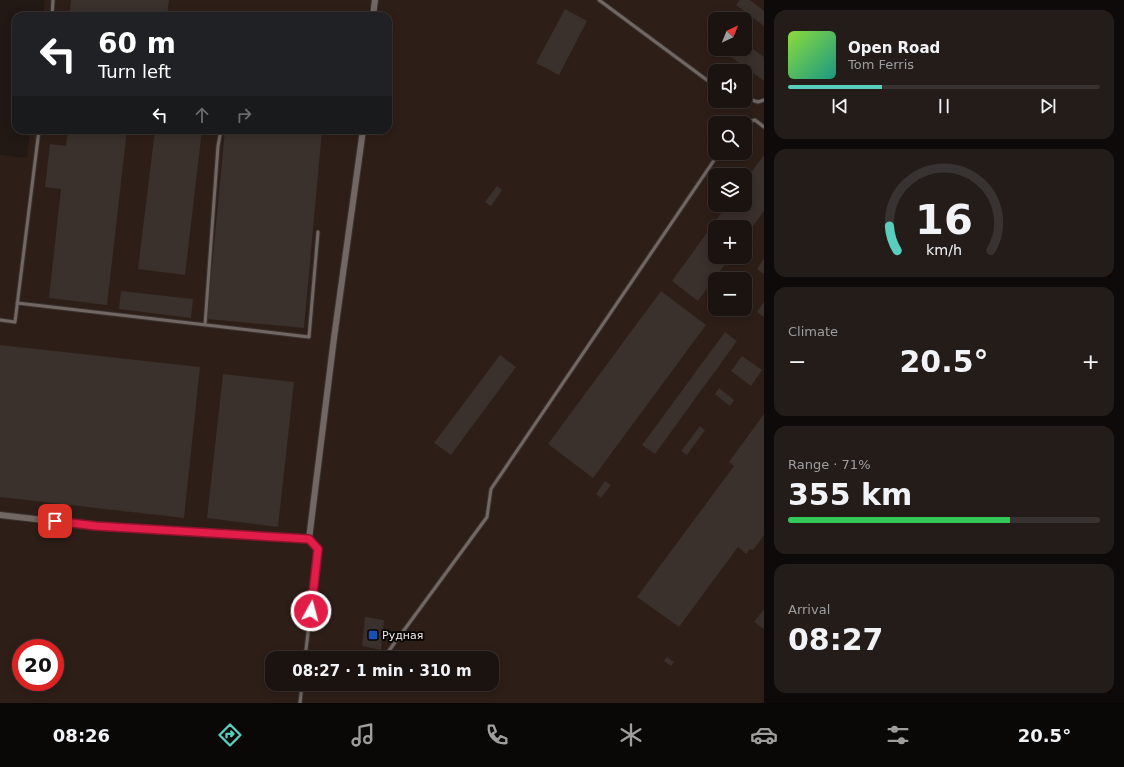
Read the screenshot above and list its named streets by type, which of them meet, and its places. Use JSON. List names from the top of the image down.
{
  "places": {
    "transit": ["Рудная"]
  },
  "north": "top right",
  "page": {
    "map_buttons": ["+", "−"],
    "turn": ["60 m", "Turn left"],
    "song": ["Open Road", "Tom Ferris"],
    "tile": [
      "Climate",
      ["Range · 71%", "355 km"],
      ["Arrival", "08:27"]
    ],
    "heat": ["−", "20.5°", "+"],
    "limit": "20",
    "trip": "08:27 · 1 min · 310 m",
    "tabs": ["08:26", "20.5°"],
    "gauge": ["16", "km/h"]
  }
}
